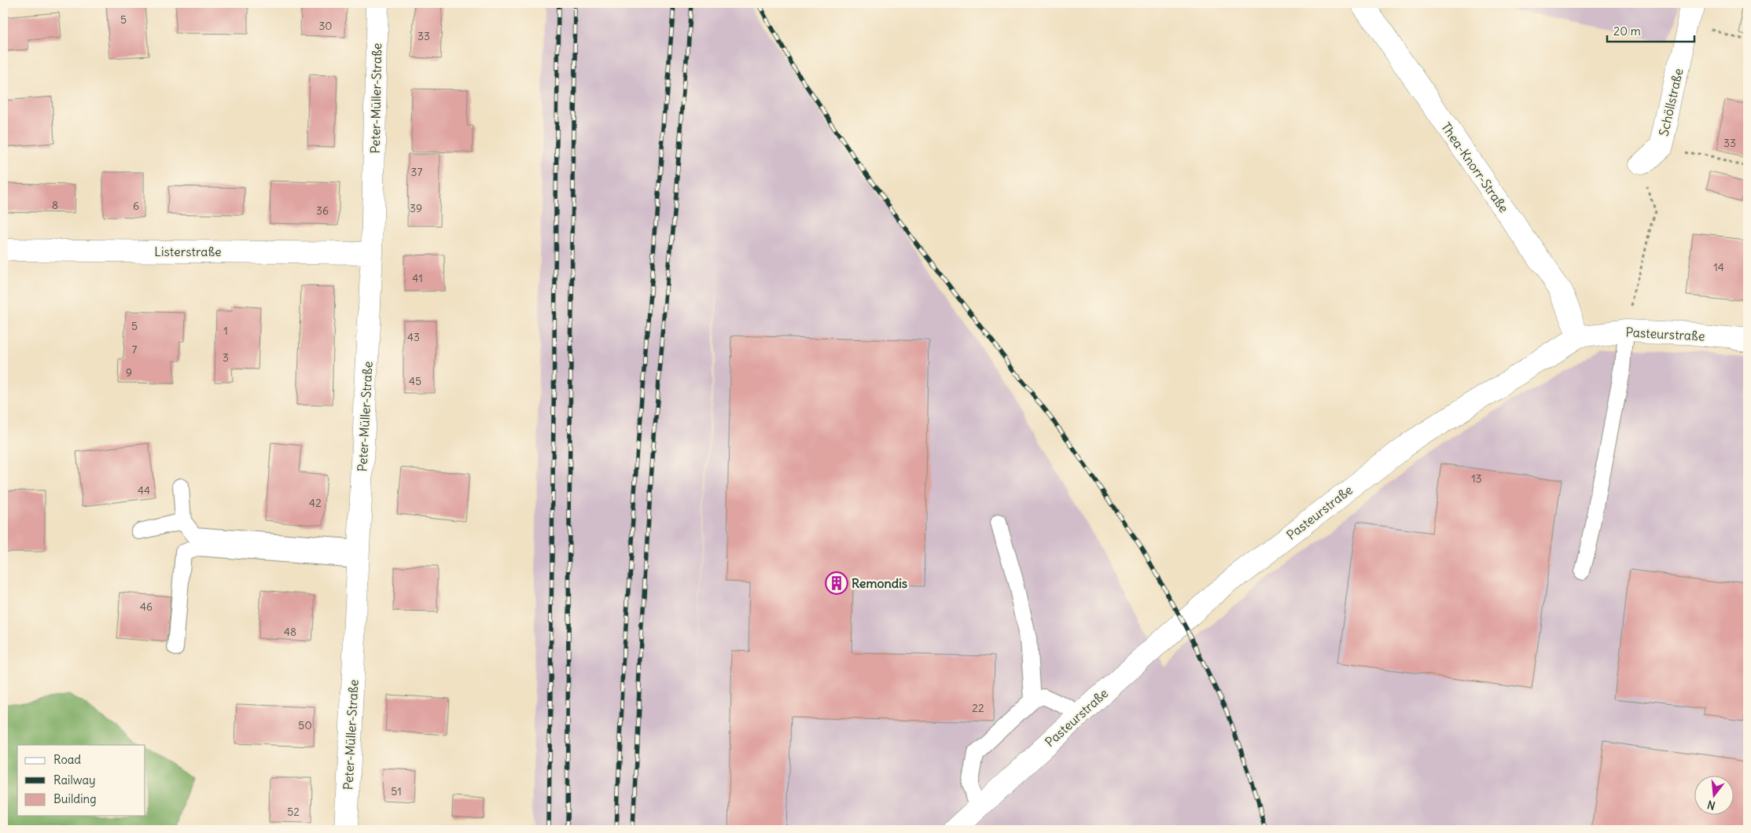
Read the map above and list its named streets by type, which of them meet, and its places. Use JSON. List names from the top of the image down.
{
  "streets": {
    "street": [
      "Peter-Müller-Straße",
      "Schöllstraße",
      "Thea-Knorr-Straße",
      "Listerstraße",
      "Pasteurstraße"
    ]
  },
  "crossings": [
    ["Peter-Müller-Straße", "Listerstraße"],
    ["Thea-Knorr-Straße", "Pasteurstraße"]
  ],
  "places": {
    "building": ["Remondis"]
  },
  "house_numbers": [
    "5",
    "30",
    "33",
    "33",
    "37",
    "8",
    "6",
    "39",
    "36",
    "14",
    "41",
    "5",
    "1",
    "43",
    "7",
    "3",
    "9",
    "45",
    "13",
    "44",
    "42",
    "46",
    "48",
    "22",
    "50",
    "51",
    "52"
  ],
  "legend": ["Road", "Railway", "Building"],
  "scale_bar": "20 m",
  "north": "bottom"
}
